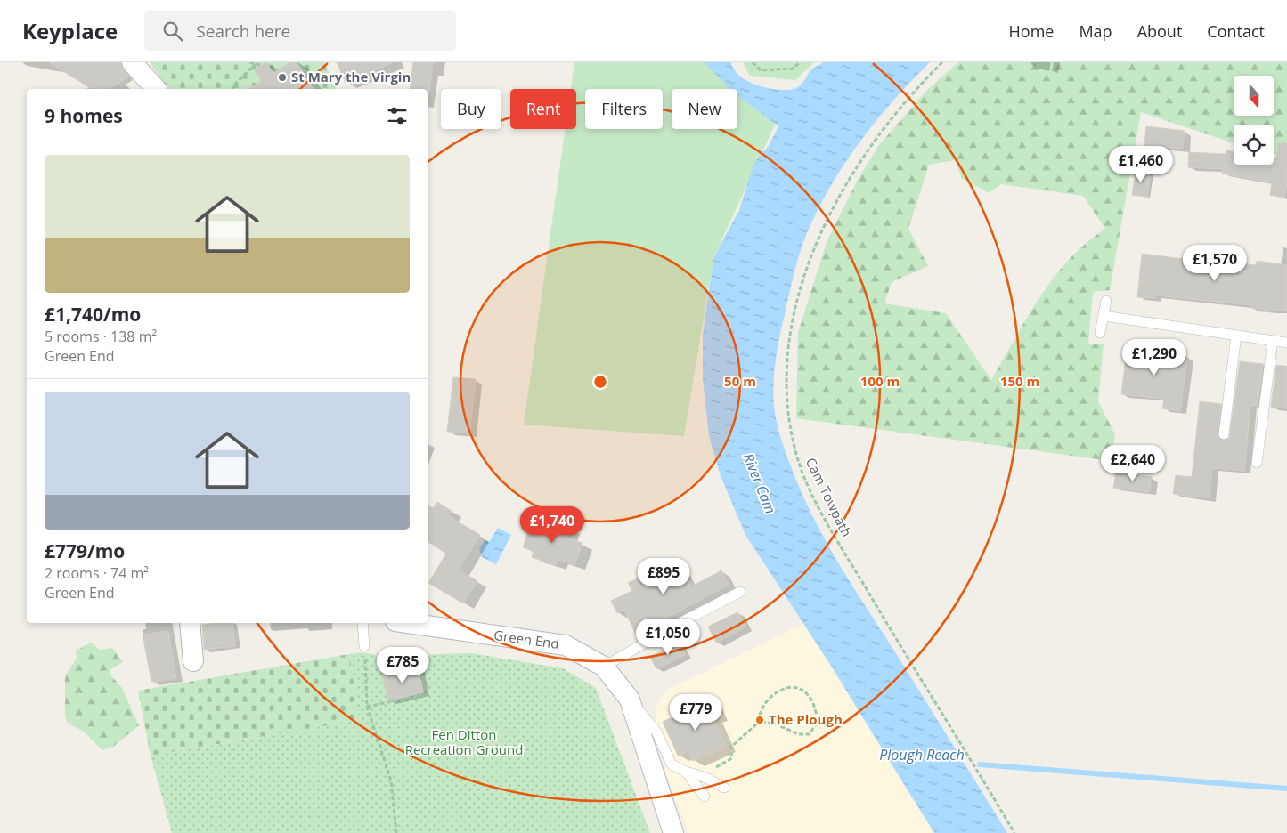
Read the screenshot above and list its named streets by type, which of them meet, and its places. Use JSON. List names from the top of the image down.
{
  "streets": {
    "street": ["Green End"],
    "path": ["Cam Towpath"]
  },
  "water": ["River Cam", "Plough Reach"],
  "parks": ["Fen Ditton Recreation Ground"],
  "places": ["St Mary the Virgin", "The Plough"],
  "north": "bottom",
  "page": {
    "header": "Keyplace",
    "search": "Search here",
    "nav": [
      "Home",
      "Map",
      "About",
      "Contact"
    ],
    "chip": [
      "Buy",
      "Rent",
      "Filters",
      "New"
    ],
    "heading": "9 homes",
    "list": [
      {
        "name": "£1,740/mo",
        "note": "5 rooms · 138 m² · Green End"
      },
      {
        "name": "£779/mo",
        "note": "2 rooms · 74 m² · Green End"
      }
    ],
    "price": [
      "£1,460",
      "£1,570",
      "£1,290",
      "£2,640",
      "£1,740",
      "£895",
      "£1,050",
      "£785",
      "£779"
    ]
  },
  "rings": ["50 m", "100 m", "150 m"]
}
